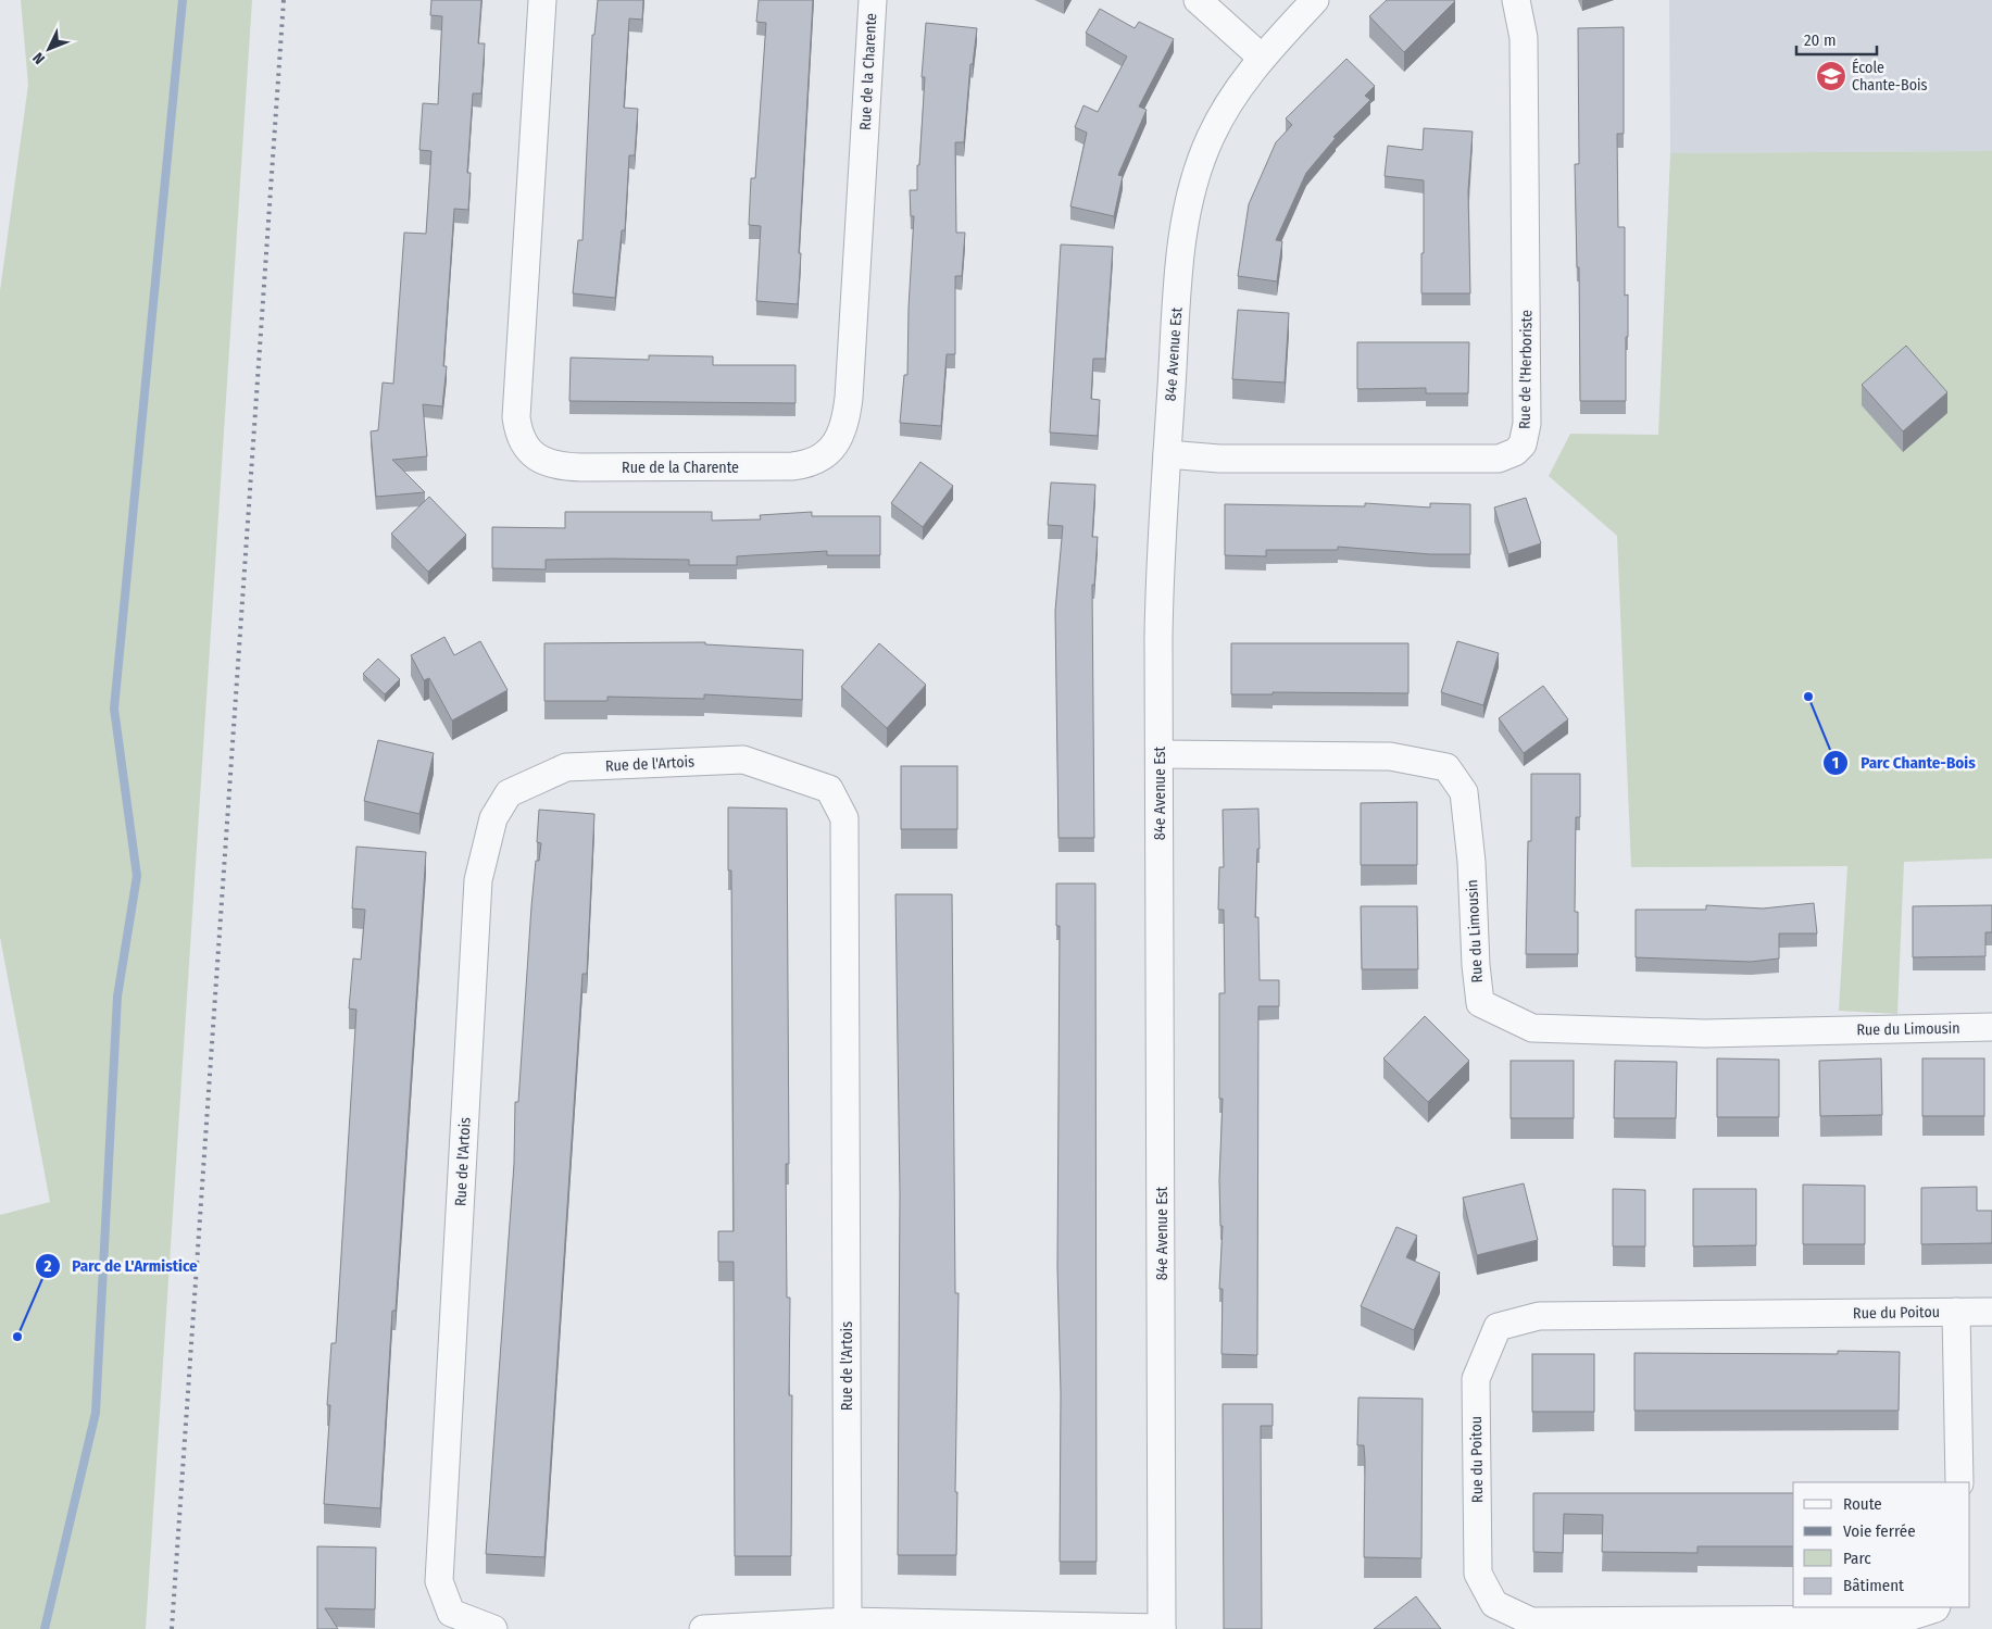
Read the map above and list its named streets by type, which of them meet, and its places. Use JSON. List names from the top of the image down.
{
  "streets": {
    "street": [
      "Rue de la Charente",
      "84e Avenue Est",
      "Rue de l'Herboriste",
      "Rue de l'Artois",
      "Rue du Limousin",
      "Rue du Poitou"
    ]
  },
  "crossings": [
    ["84e Avenue Est", "Rue de l'Herboriste"],
    ["84e Avenue Est", "Rue du Limousin"]
  ],
  "places": {
    "school or university": ["École Chante-Bois"],
    "other": ["Parc Chante-Bois", "Parc de L'Armistice"]
  },
  "legend": [
    "Route",
    "Voie ferrée",
    "Parc",
    "Bâtiment"
  ],
  "scale_bar": "20 m",
  "north": "bottom left"
}
